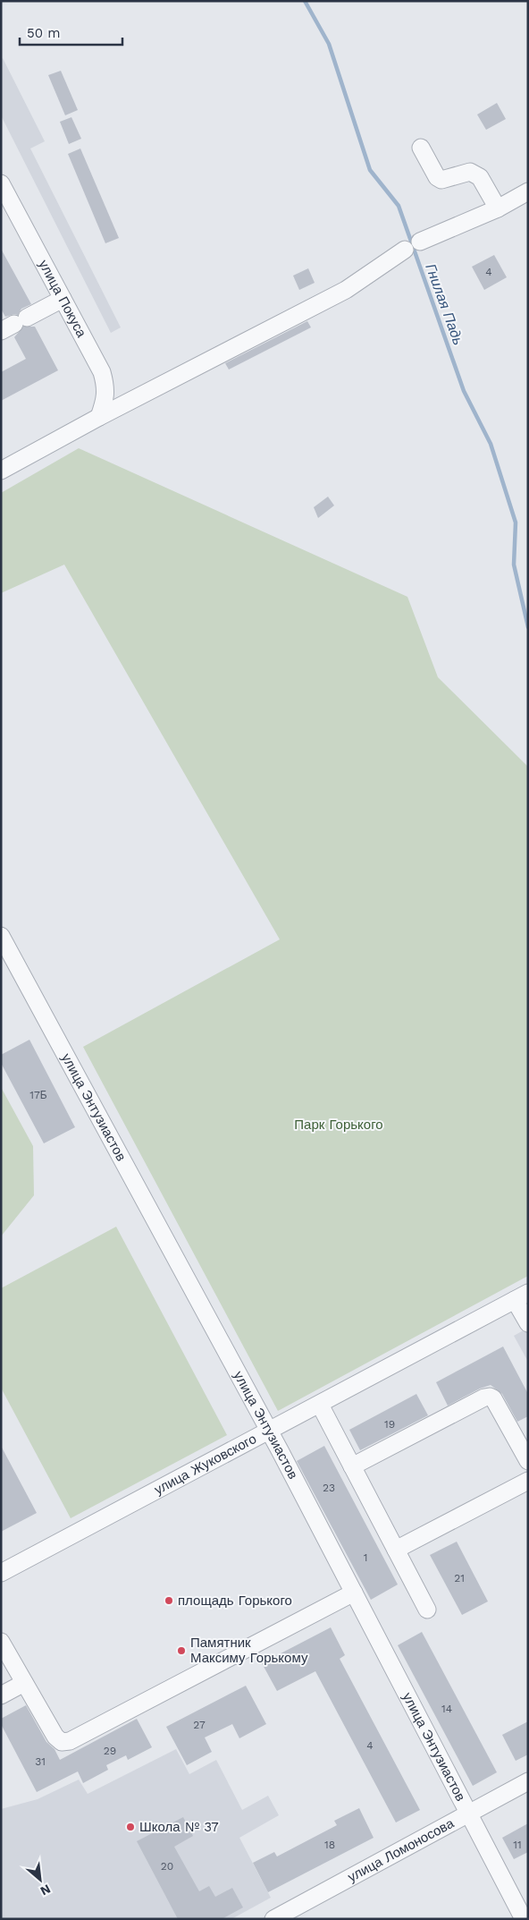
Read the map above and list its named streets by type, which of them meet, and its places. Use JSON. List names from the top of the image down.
{
  "streets": {
    "street": [
      "улица Покуса",
      "улица Энтузиастов",
      "улица Жуковского",
      "улица Ломоносова"
    ]
  },
  "crossings": [
    ["улица Энтузиастов", "улица Жуковского"],
    ["улица Энтузиастов", "улица Ломоносова"]
  ],
  "water": ["Гнилая Падь"],
  "parks": ["Парк Горького"],
  "places": ["площадь Горького", "Памятник Максиму Горькому", "Школа № 37"],
  "house_numbers": [
    "4",
    "17Б",
    "19",
    "23",
    "1",
    "21",
    "14",
    "27",
    "4",
    "29",
    "31",
    "18",
    "11",
    "20"
  ],
  "scale_bar": "50 m",
  "north": "bottom right"
}
